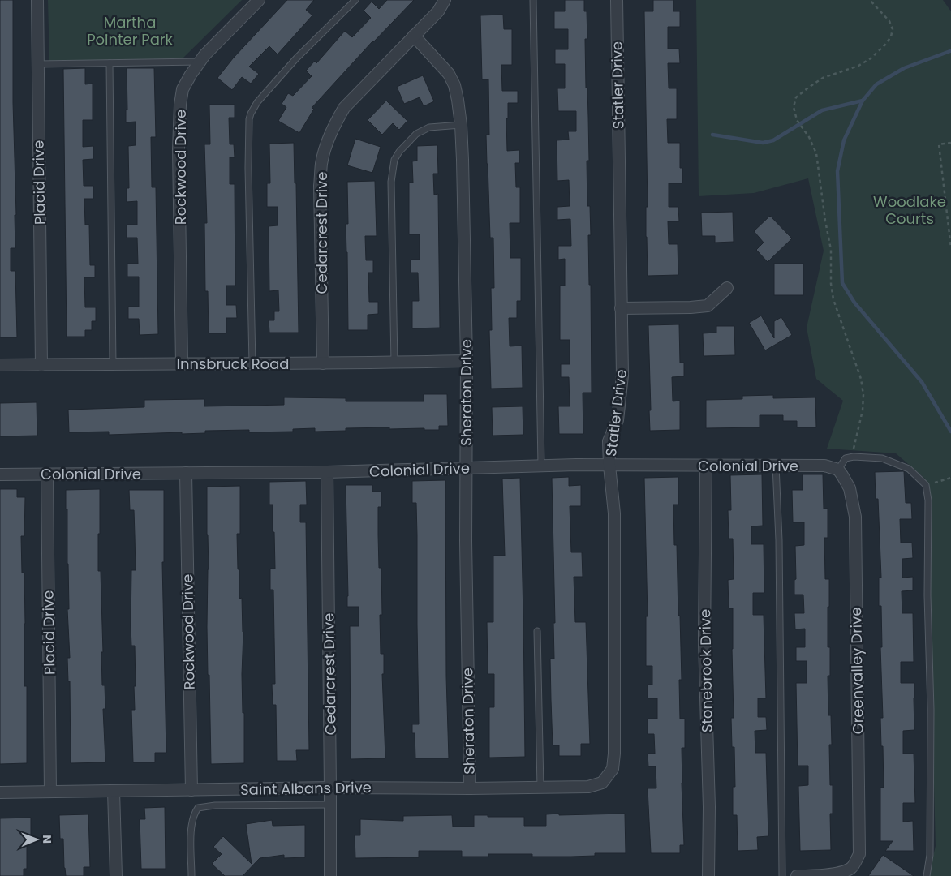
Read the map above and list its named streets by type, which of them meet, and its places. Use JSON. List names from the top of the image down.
{
  "streets": {
    "street": [
      "Statler Drive",
      "Rockwood Drive",
      "Placid Drive",
      "Cedarcrest Drive",
      "Innsbruck Road",
      "Sheraton Drive",
      "Colonial Drive",
      "Stonebrook Drive",
      "Greenvalley Drive",
      "Saint Albans Drive"
    ]
  },
  "crossings": [
    ["Statler Drive", "Colonial Drive"],
    ["Statler Drive", "Saint Albans Drive"],
    ["Rockwood Drive", "Innsbruck Road"],
    ["Rockwood Drive", "Colonial Drive"],
    ["Rockwood Drive", "Saint Albans Drive"],
    ["Placid Drive", "Innsbruck Road"],
    ["Placid Drive", "Colonial Drive"],
    ["Placid Drive", "Saint Albans Drive"],
    ["Cedarcrest Drive", "Innsbruck Road"],
    ["Cedarcrest Drive", "Sheraton Drive"],
    ["Cedarcrest Drive", "Colonial Drive"],
    ["Cedarcrest Drive", "Saint Albans Drive"],
    ["Innsbruck Road", "Sheraton Drive"],
    ["Sheraton Drive", "Colonial Drive"],
    ["Sheraton Drive", "Saint Albans Drive"],
    ["Colonial Drive", "Stonebrook Drive"],
    ["Colonial Drive", "Greenvalley Drive"]
  ],
  "parks": ["Martha Pointer Park", "Woodlake Courts"],
  "north": "right"
}
